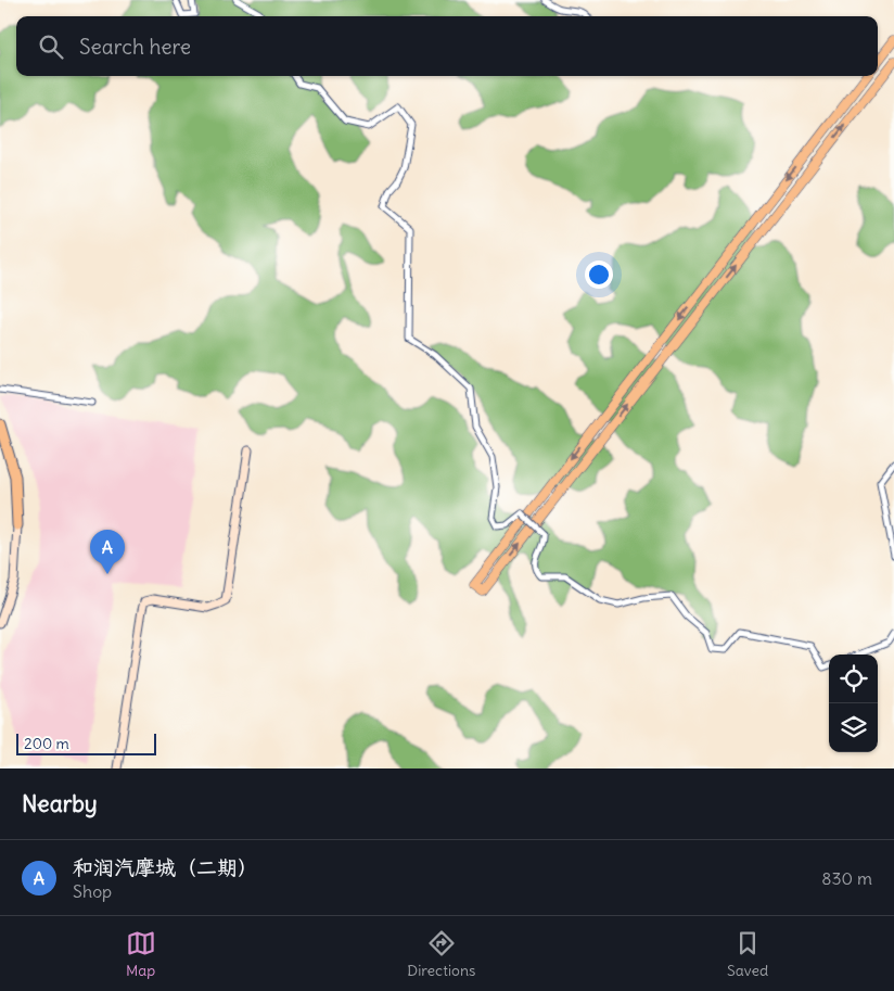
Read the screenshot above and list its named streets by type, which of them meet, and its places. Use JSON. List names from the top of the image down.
{
  "scale_bar": "200 m",
  "page": {
    "search": "Search here",
    "pins": "A",
    "scale": "200 m",
    "heading": "Nearby",
    "list": [
      {
        "mark": "A",
        "name": "和润汽摩城（二期）",
        "note": "Shop",
        "value": "830 m"
      }
    ],
    "nav": ["Map", "Directions", "Saved"]
  }
}
